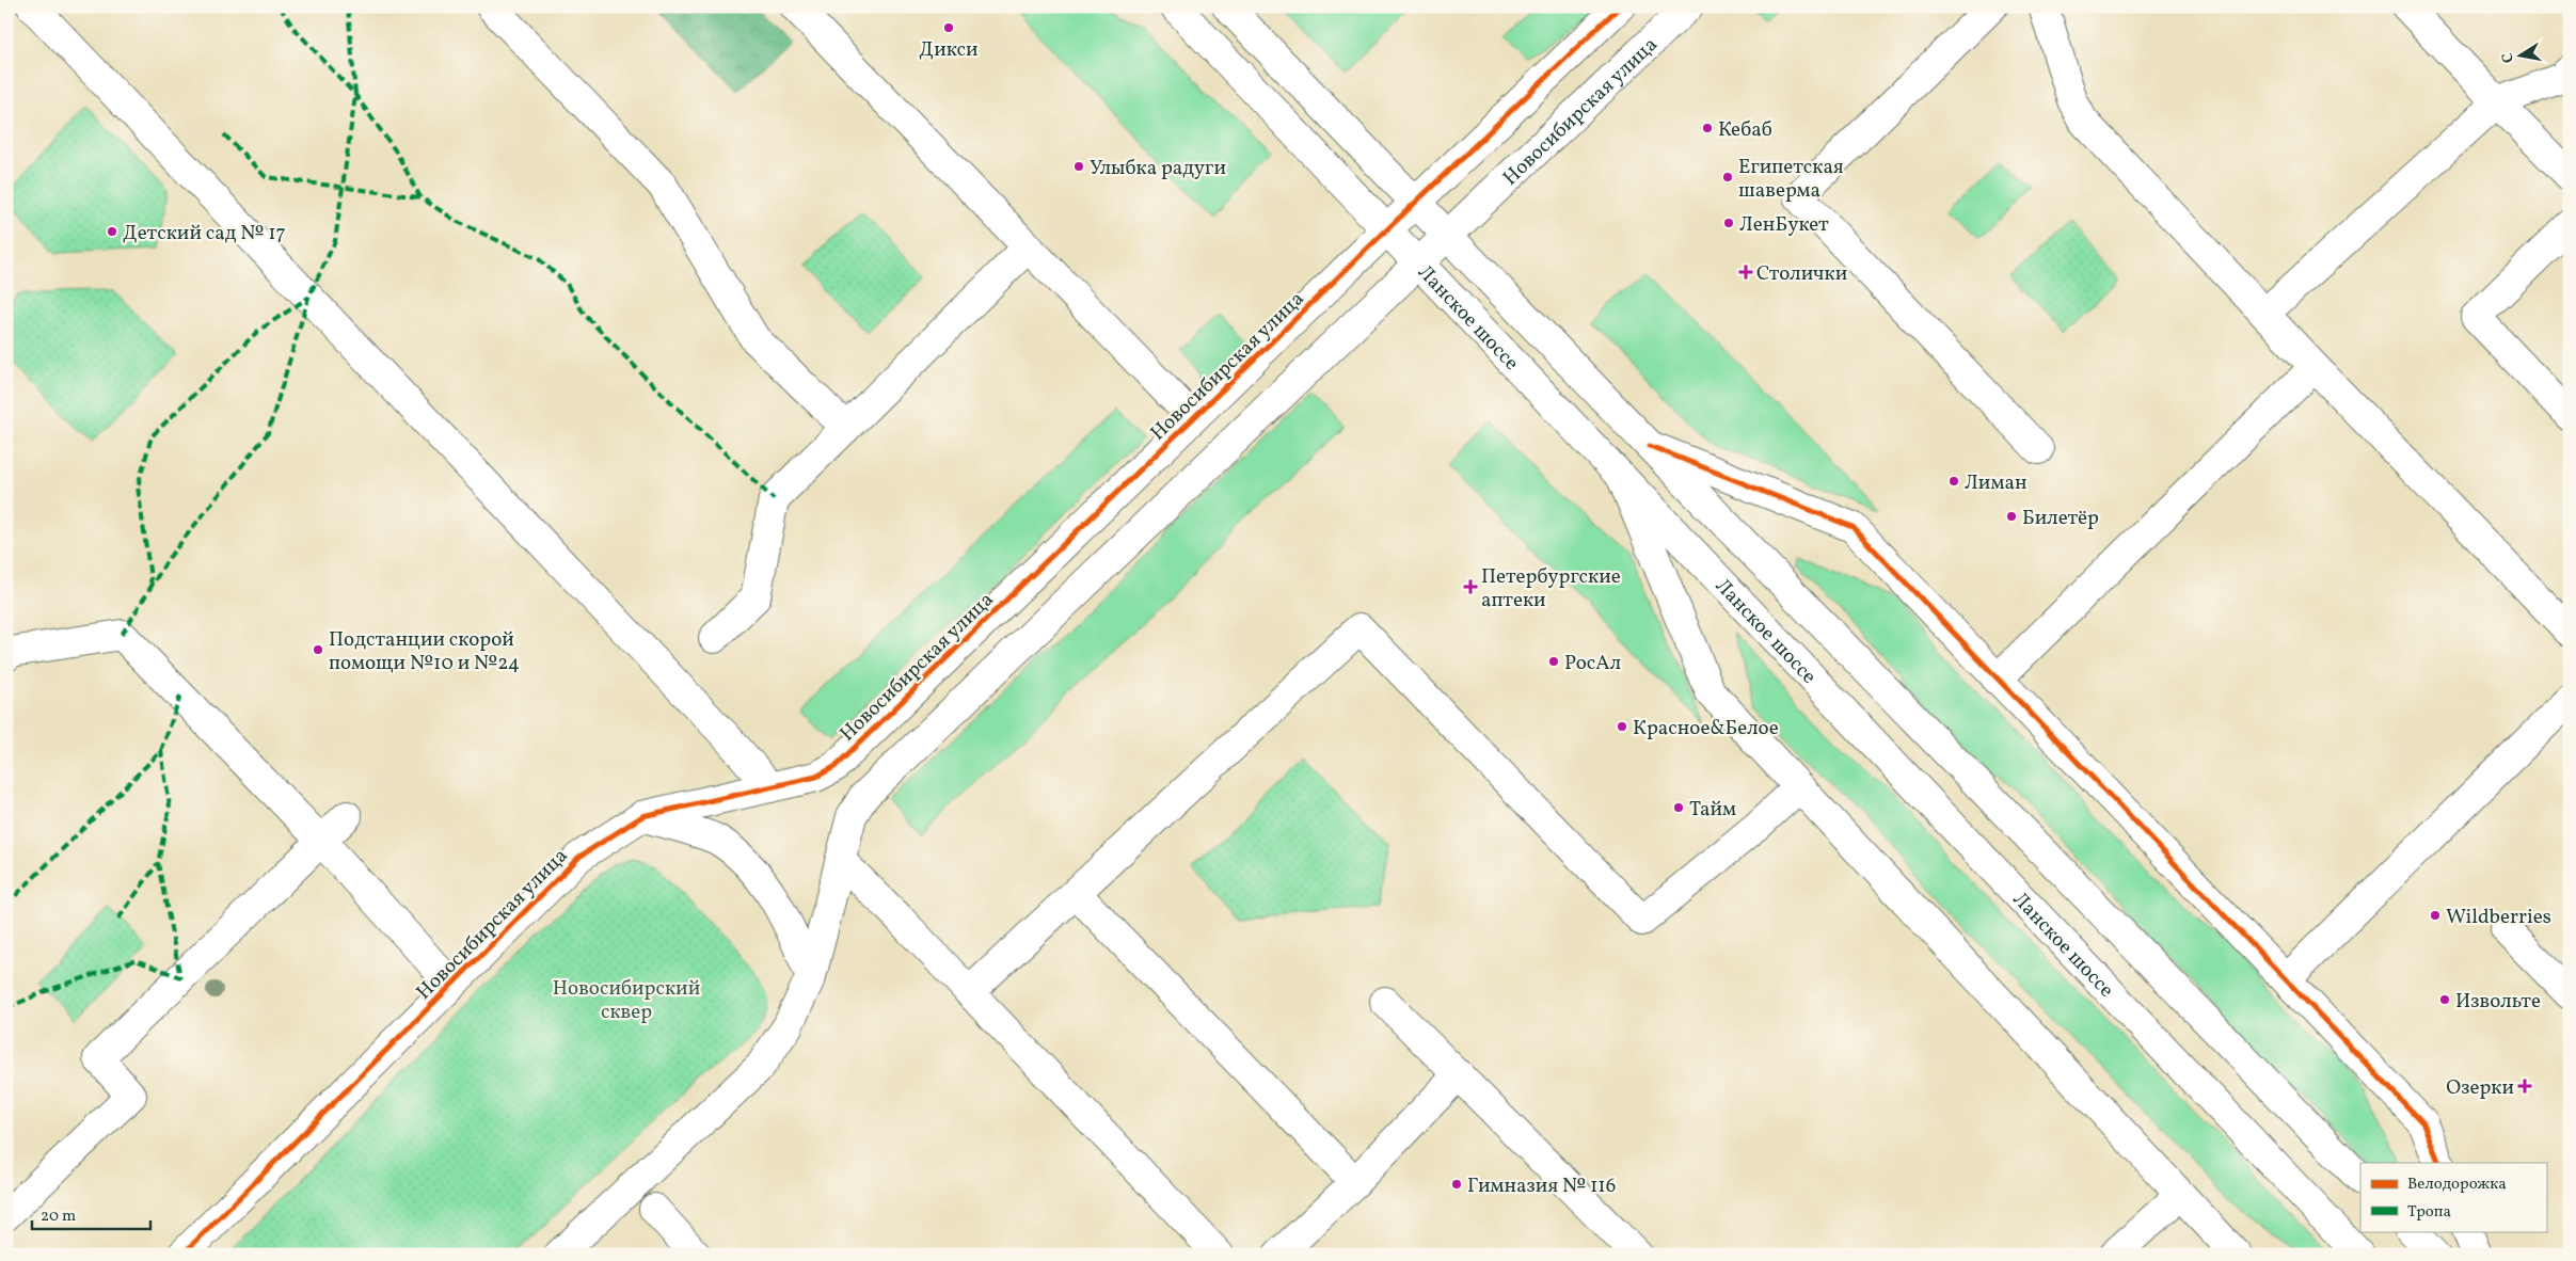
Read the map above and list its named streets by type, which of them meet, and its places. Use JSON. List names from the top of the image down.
{
  "streets": {
    "street": ["Новосибирская улица", "Ланское шоссе"]
  },
  "crossings": [
    ["Новосибирская улица", "Ланское шоссе"]
  ],
  "parks": ["Новосибирский сквер"],
  "places": {
    "other": [
      "Дикси",
      "Кебаб",
      "Улыбка радуги",
      "Египетская шаверма",
      "ЛенБукет",
      "Детский сад № 17",
      "Лиман",
      "Билетёр",
      "Подстанции скорой помощи №10 и №24",
      "РосАл",
      "Красное&Белое",
      "Тайм",
      "Wildberries",
      "Извольте",
      "Гимназия № 116"
    ],
    "health": ["Столички", "Петербургские аптеки", "Озерки"]
  },
  "legend": ["Велодорожка", "Тропа"],
  "scale_bar": "20 m",
  "north": "left"
}
